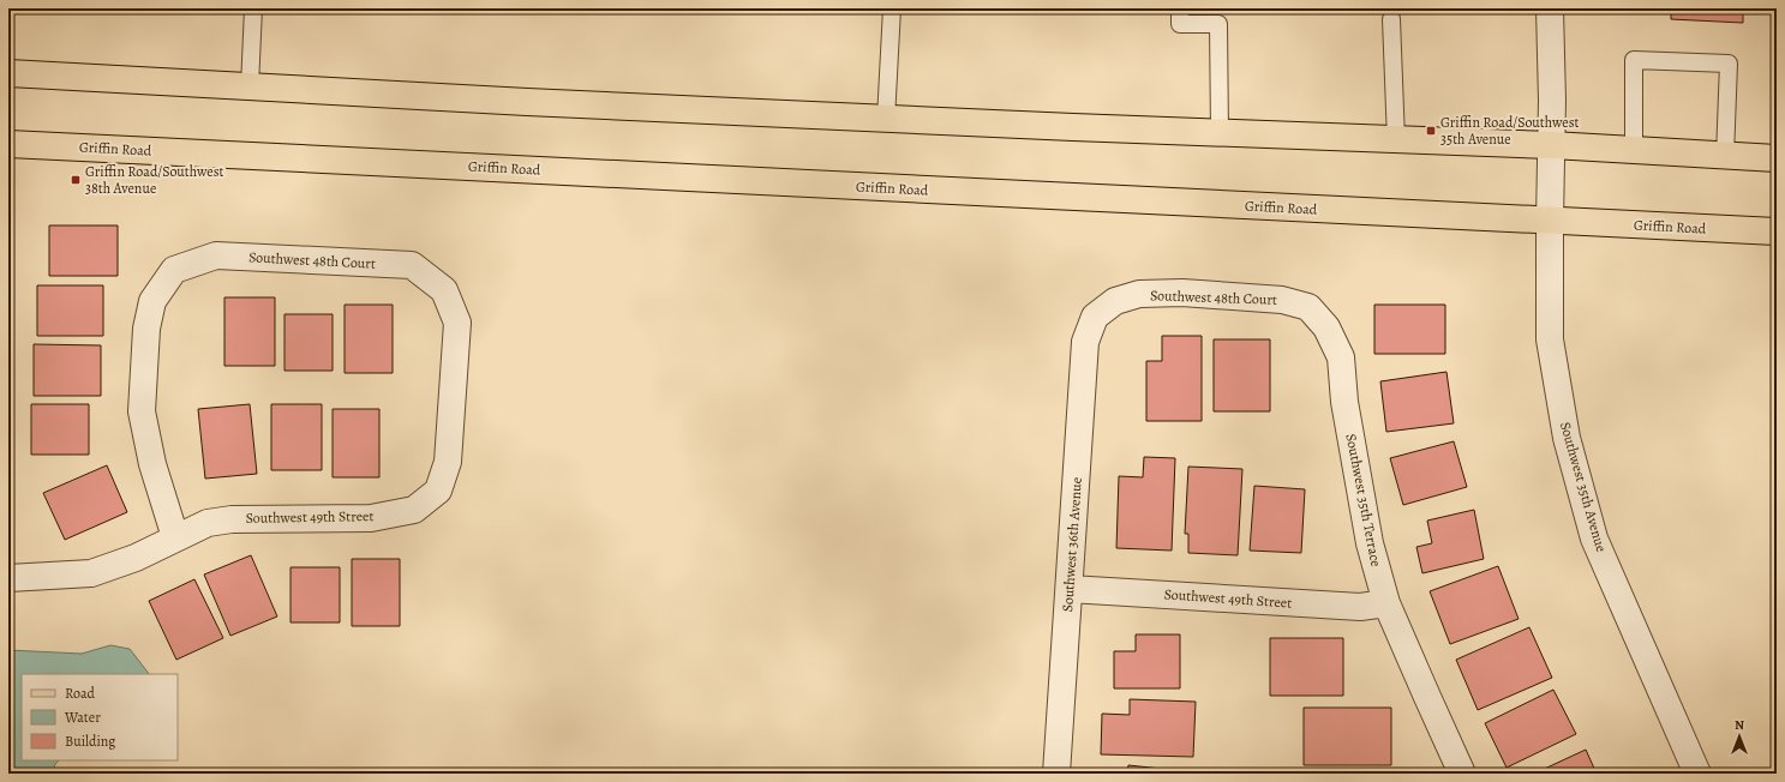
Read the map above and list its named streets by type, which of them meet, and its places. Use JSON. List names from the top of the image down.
{
  "streets": {
    "main road": ["Griffin Road"],
    "street": [
      "Southwest 48th Court",
      "Southwest 35th Avenue",
      "Southwest 35th Terrace",
      "Southwest 49th Street",
      "Southwest 36th Avenue"
    ]
  },
  "crossings": [
    ["Griffin Road", "Southwest 35th Avenue"],
    ["Southwest 48th Court", "Southwest 35th Terrace"],
    ["Southwest 48th Court", "Southwest 49th Street"],
    ["Southwest 48th Court", "Southwest 36th Avenue"],
    ["Southwest 35th Terrace", "Southwest 49th Street"],
    ["Southwest 49th Street", "Southwest 36th Avenue"]
  ],
  "places": {
    "transit": ["Griffin Road/Southwest 35th Avenue", "Griffin Road/Southwest 38th Avenue"]
  },
  "legend": ["Road", "Water", "Building"],
  "north": "top"
}
